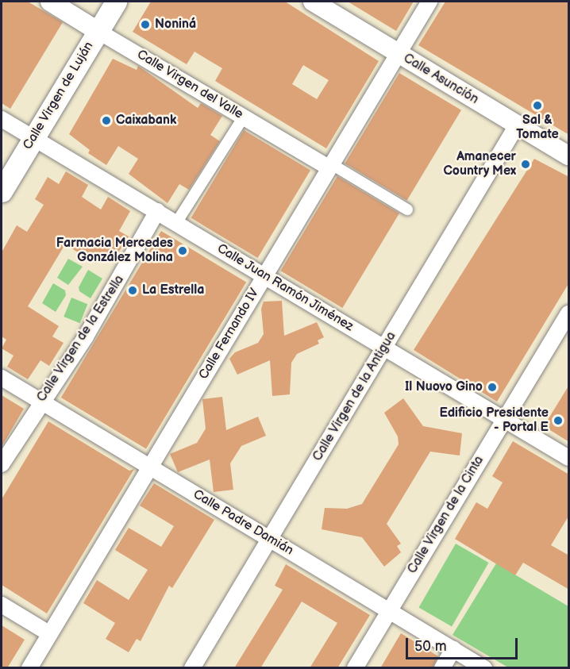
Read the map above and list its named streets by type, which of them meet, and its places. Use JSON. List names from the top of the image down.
{
  "streets": {
    "main road": ["Calle Virgen de Luján"],
    "street": [
      "Calle Asunción",
      "Calle Virgen del Valle",
      "Calle Juan Ramón Jiménez",
      "Calle Fernando IV",
      "Calle Virgen de la Estrella",
      "Calle Virgen de la Antigua",
      "Calle Virgen de la Cinta",
      "Calle Padre Damián"
    ]
  },
  "crossings": [
    ["Calle Asunción", "Calle Fernando IV"],
    ["Calle Asunción", "Calle Virgen de la Antigua"],
    ["Calle Virgen del Valle", "Calle Virgen de Luján"],
    ["Calle Virgen del Valle", "Calle Fernando IV"],
    ["Calle Virgen de Luján", "Calle Juan Ramón Jiménez"],
    ["Calle Juan Ramón Jiménez", "Calle Fernando IV"],
    ["Calle Juan Ramón Jiménez", "Calle Virgen de la Estrella"],
    ["Calle Juan Ramón Jiménez", "Calle Virgen de la Antigua"],
    ["Calle Juan Ramón Jiménez", "Calle Virgen de la Cinta"],
    ["Calle Fernando IV", "Calle Padre Damián"],
    ["Calle Virgen de la Estrella", "Calle Padre Damián"],
    ["Calle Virgen de la Antigua", "Calle Padre Damián"],
    ["Calle Virgen de la Cinta", "Calle Padre Damián"]
  ],
  "places": [
    "Noniná",
    "Sal & Tomate",
    "Caixabank",
    "Amanecer Country Mex",
    "Farmacia Mercedes González Molina",
    "La Estrella",
    "Il Nuovo Gino",
    "Edificio Presidente - Portal E"
  ],
  "scale_bar": "50 m"
}
